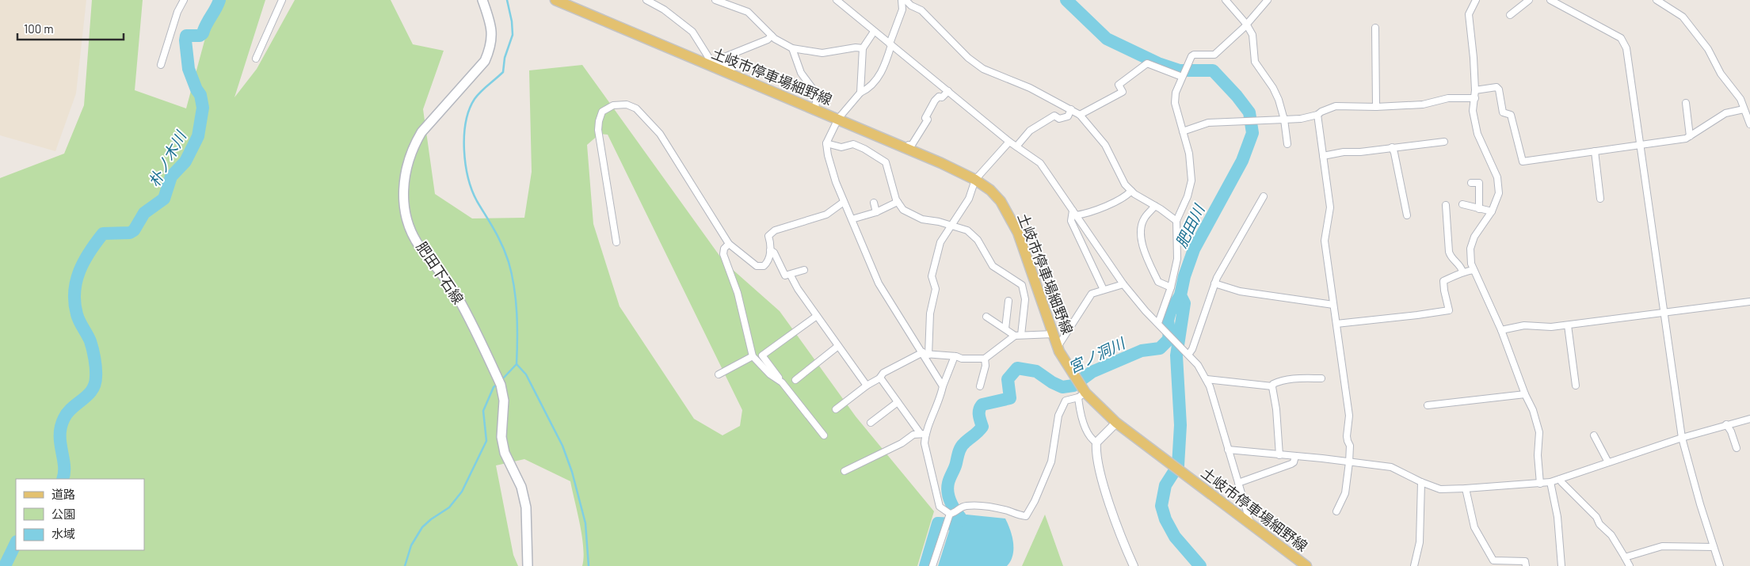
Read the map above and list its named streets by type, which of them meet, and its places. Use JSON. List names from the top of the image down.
{
  "streets": {
    "main road": ["土岐市停車場細野線", "肥田下石線"]
  },
  "water": ["朴ノ木川", "肥田川", "宮ノ洞川"],
  "legend": ["道路", "公園", "水域"],
  "scale_bar": "100 m"
}
